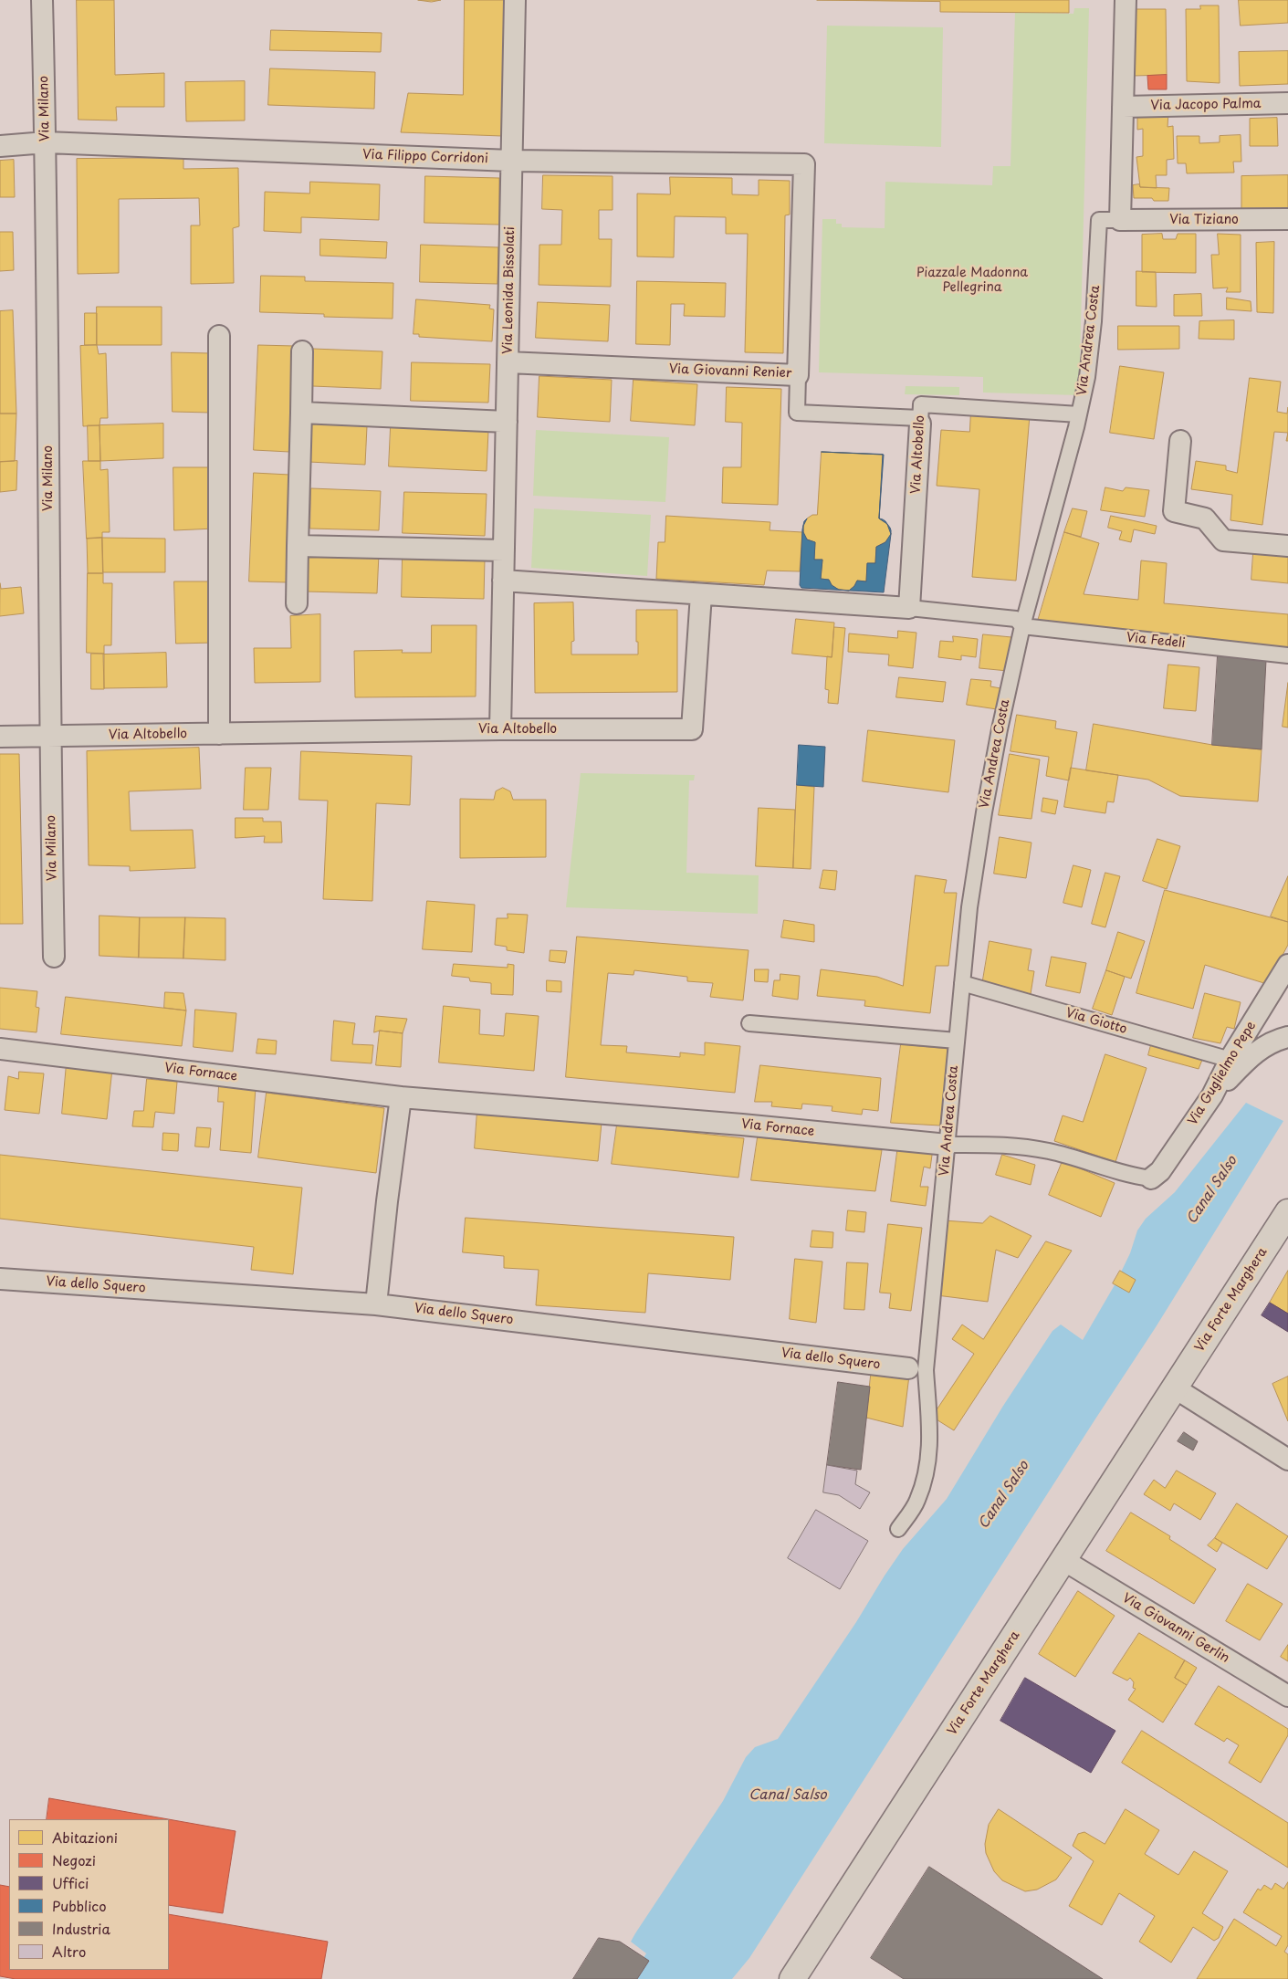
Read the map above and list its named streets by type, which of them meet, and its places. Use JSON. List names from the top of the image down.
{
  "streets": {
    "street": [
      "Via Jacopo Palma",
      "Via Milano",
      "Via Filippo Corridoni",
      "Via Tiziano",
      "Via Leonida Bissolati",
      "Via Andrea Costa",
      "Via Giovanni Renier",
      "Via Altobello",
      "Via Fedeli",
      "Via Giotto",
      "Via Fornace",
      "Via Guglielmo Pepe",
      "Via dello Squero",
      "Via Forte Marghera",
      "Via Giovanni Gerlin"
    ]
  },
  "crossings": [
    ["Via Milano", "Via Filippo Corridoni"],
    ["Via Milano", "Via Altobello"],
    ["Via Filippo Corridoni", "Via Leonida Bissolati"],
    ["Via Filippo Corridoni", "Via Giovanni Renier"],
    ["Via Tiziano", "Via Andrea Costa"],
    ["Via Leonida Bissolati", "Via Giovanni Renier"],
    ["Via Leonida Bissolati", "Via Altobello"],
    ["Via Andrea Costa", "Via Altobello"],
    ["Via Andrea Costa", "Via Fedeli"],
    ["Via Andrea Costa", "Via Giotto"],
    ["Via Andrea Costa", "Via Fornace"],
    ["Via Andrea Costa", "Via dello Squero"],
    ["Via Giotto", "Via Guglielmo Pepe"],
    ["Via Fornace", "Via Guglielmo Pepe"],
    ["Via Forte Marghera", "Via Giovanni Gerlin"]
  ],
  "water": ["Canal Salso"],
  "parks": ["Piazzale Madonna Pellegrina"],
  "legend": [
    "Abitazioni",
    "Negozi",
    "Uffici",
    "Pubblico",
    "Industria",
    "Altro"
  ]
}
